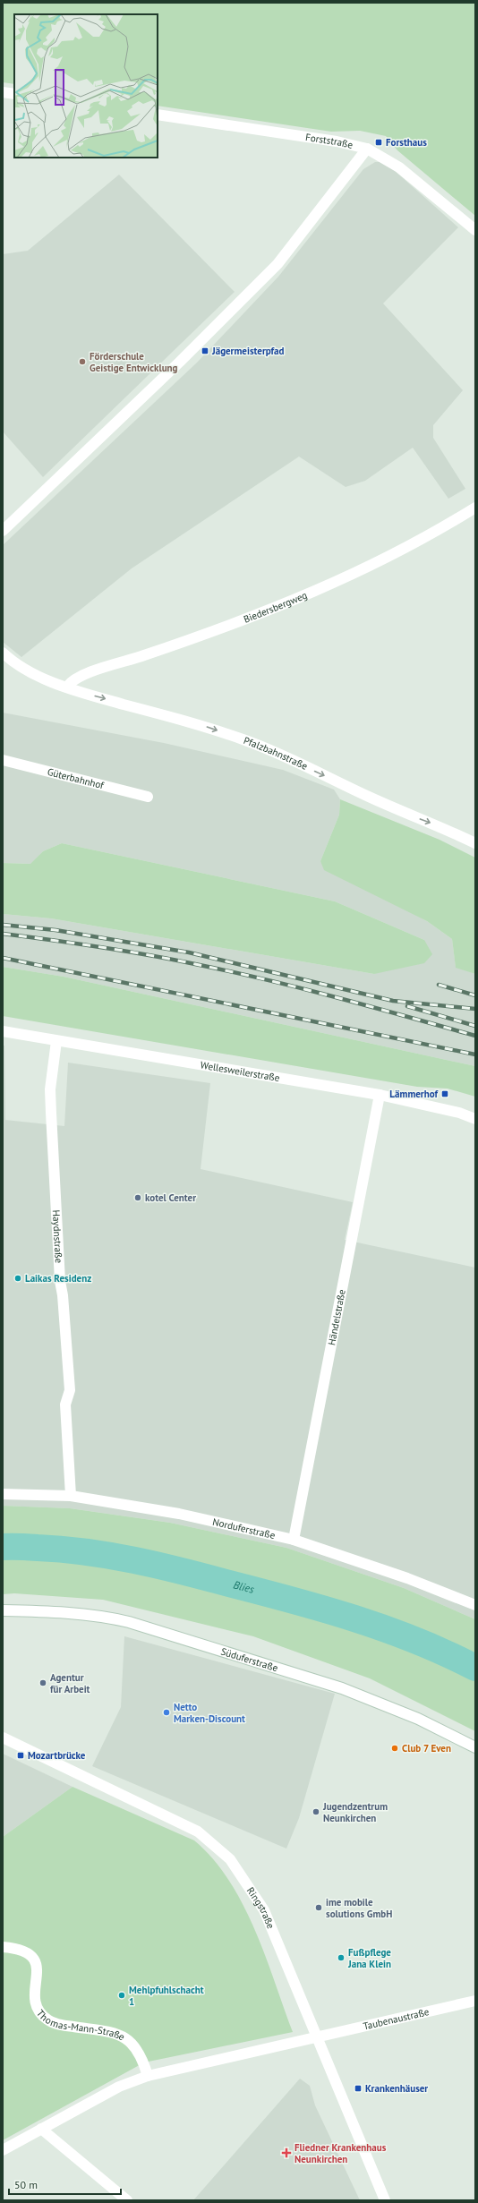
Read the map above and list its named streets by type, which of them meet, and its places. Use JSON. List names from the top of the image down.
{
  "streets": {
    "street": [
      "Forststraße",
      "Biedersbergweg",
      "Pfalzbahnstraße",
      "Güterbahnhof",
      "Wellesweilerstraße",
      "Haydnstraße",
      "Händelstraße",
      "Norduferstraße",
      "Süduferstraße",
      "Ringstraße",
      "Taubenaustraße",
      "Thomas-Mann-Straße"
    ]
  },
  "crossings": [
    ["Biedersbergweg", "Pfalzbahnstraße"],
    ["Wellesweilerstraße", "Haydnstraße"],
    ["Wellesweilerstraße", "Händelstraße"],
    ["Haydnstraße", "Norduferstraße"],
    ["Händelstraße", "Norduferstraße"],
    ["Ringstraße", "Taubenaustraße"]
  ],
  "one_way": ["Pfalzbahnstraße"],
  "water": ["Blies"],
  "places": {
    "transit": [
      "Forsthaus",
      "Jägermeisterpfad",
      "Lämmerhof",
      "Mozartbrücke",
      "Krankenhäuser"
    ],
    "other": [
      "Förderschule Geistige Entwicklung",
      "kotel Center",
      "Laikas Residenz",
      "Agentur für Arbeit",
      "Netto Marken-Discount",
      "Club 7 Even",
      "Jugendzentrum Neunkirchen",
      "ime mobile solutions GmbH",
      "Fußpflege Jana Klein",
      "Mehlpfuhlschacht 1"
    ],
    "health": ["Fliedner Krankenhaus Neunkirchen"]
  },
  "scale_bar": "50 m"
}
